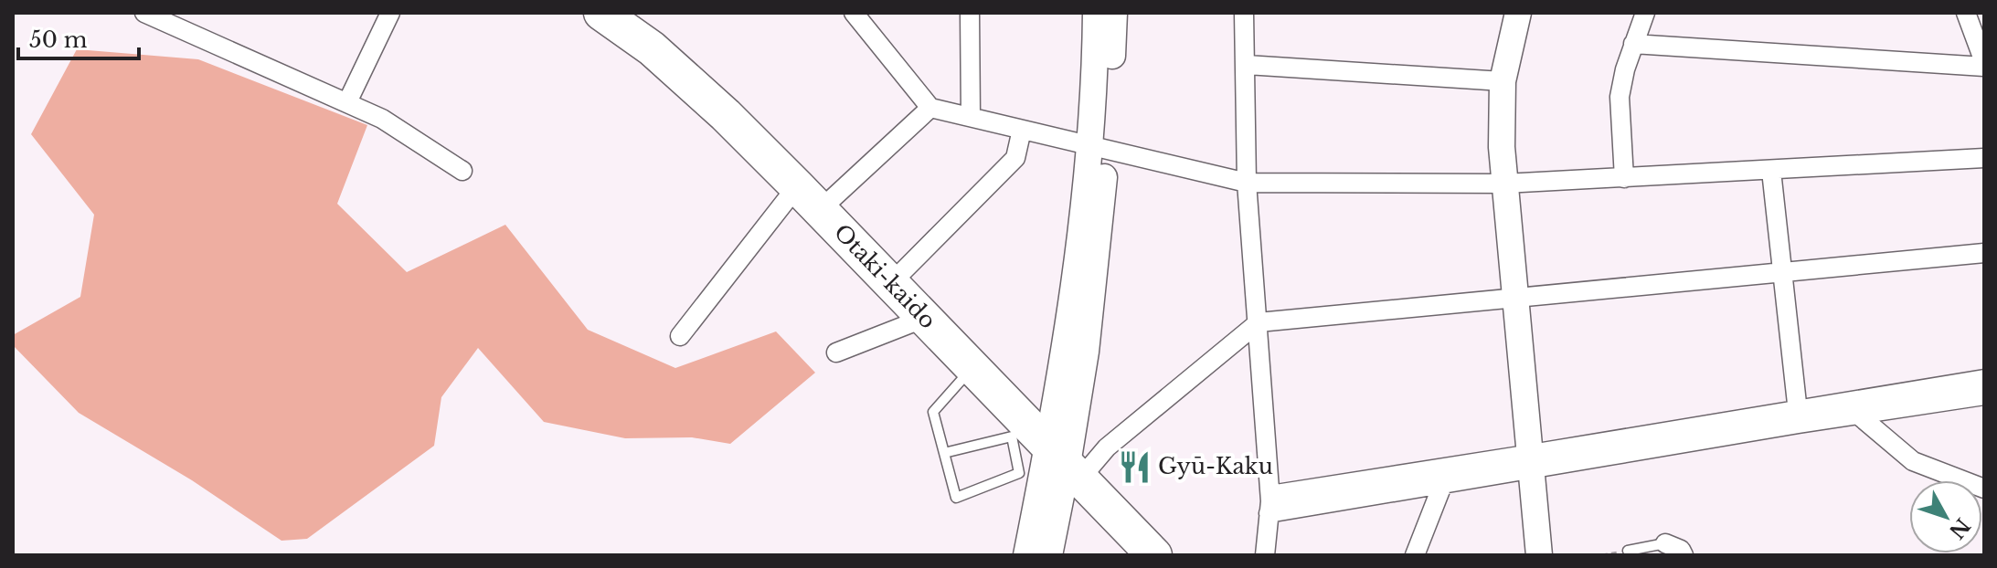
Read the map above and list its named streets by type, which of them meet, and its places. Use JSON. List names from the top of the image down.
{
  "streets": {
    "highway": ["Otaki-kaido"]
  },
  "places": {
    "restaurant": ["Gyū-Kaku"]
  },
  "scale_bar": "50 m",
  "north": "bottom right"
}
